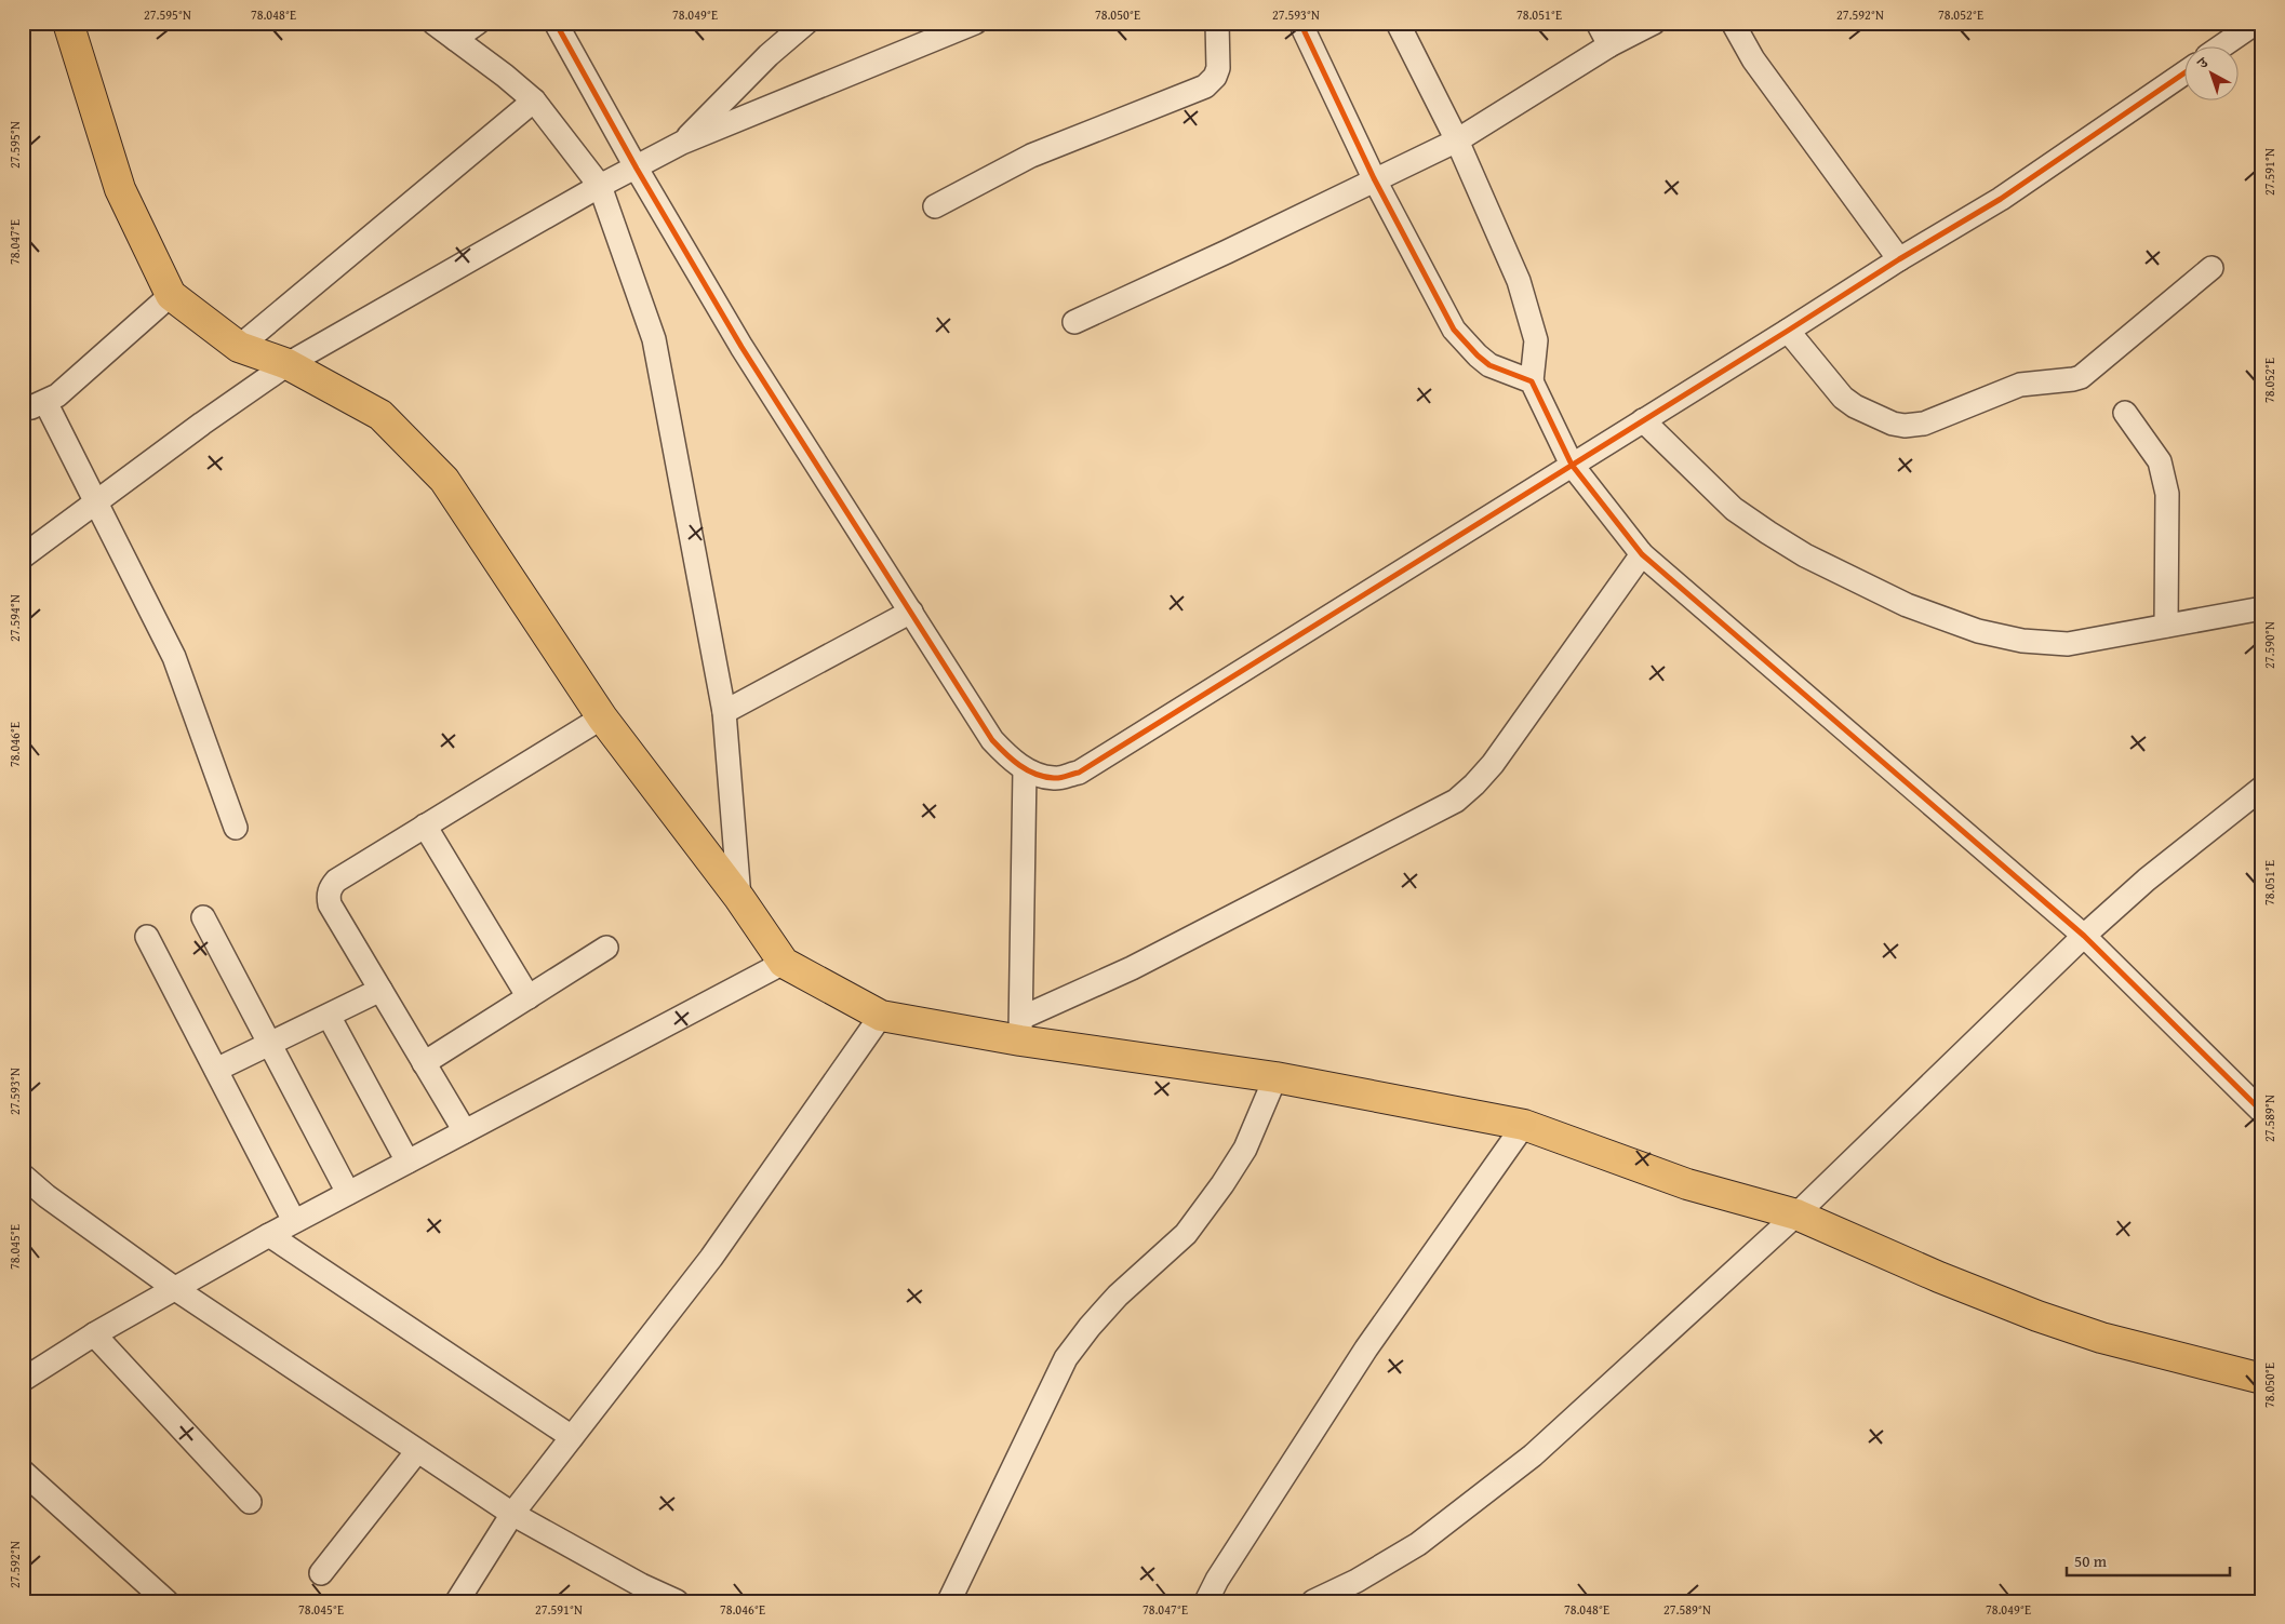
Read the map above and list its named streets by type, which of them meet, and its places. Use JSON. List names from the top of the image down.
{
  "scale_bar": "50 m",
  "north": "top left",
  "coordinates": [
    "27.595°N",
    "78.048°E",
    "78.049°E",
    "78.050°E",
    "27.593°N",
    "78.051°E",
    "27.592°N",
    "78.052°E",
    "27.591°N",
    "78.047°E",
    "27.594°N",
    "27.590°N",
    "78.046°E",
    "27.589°N",
    "78.045°E"
  ]
}
